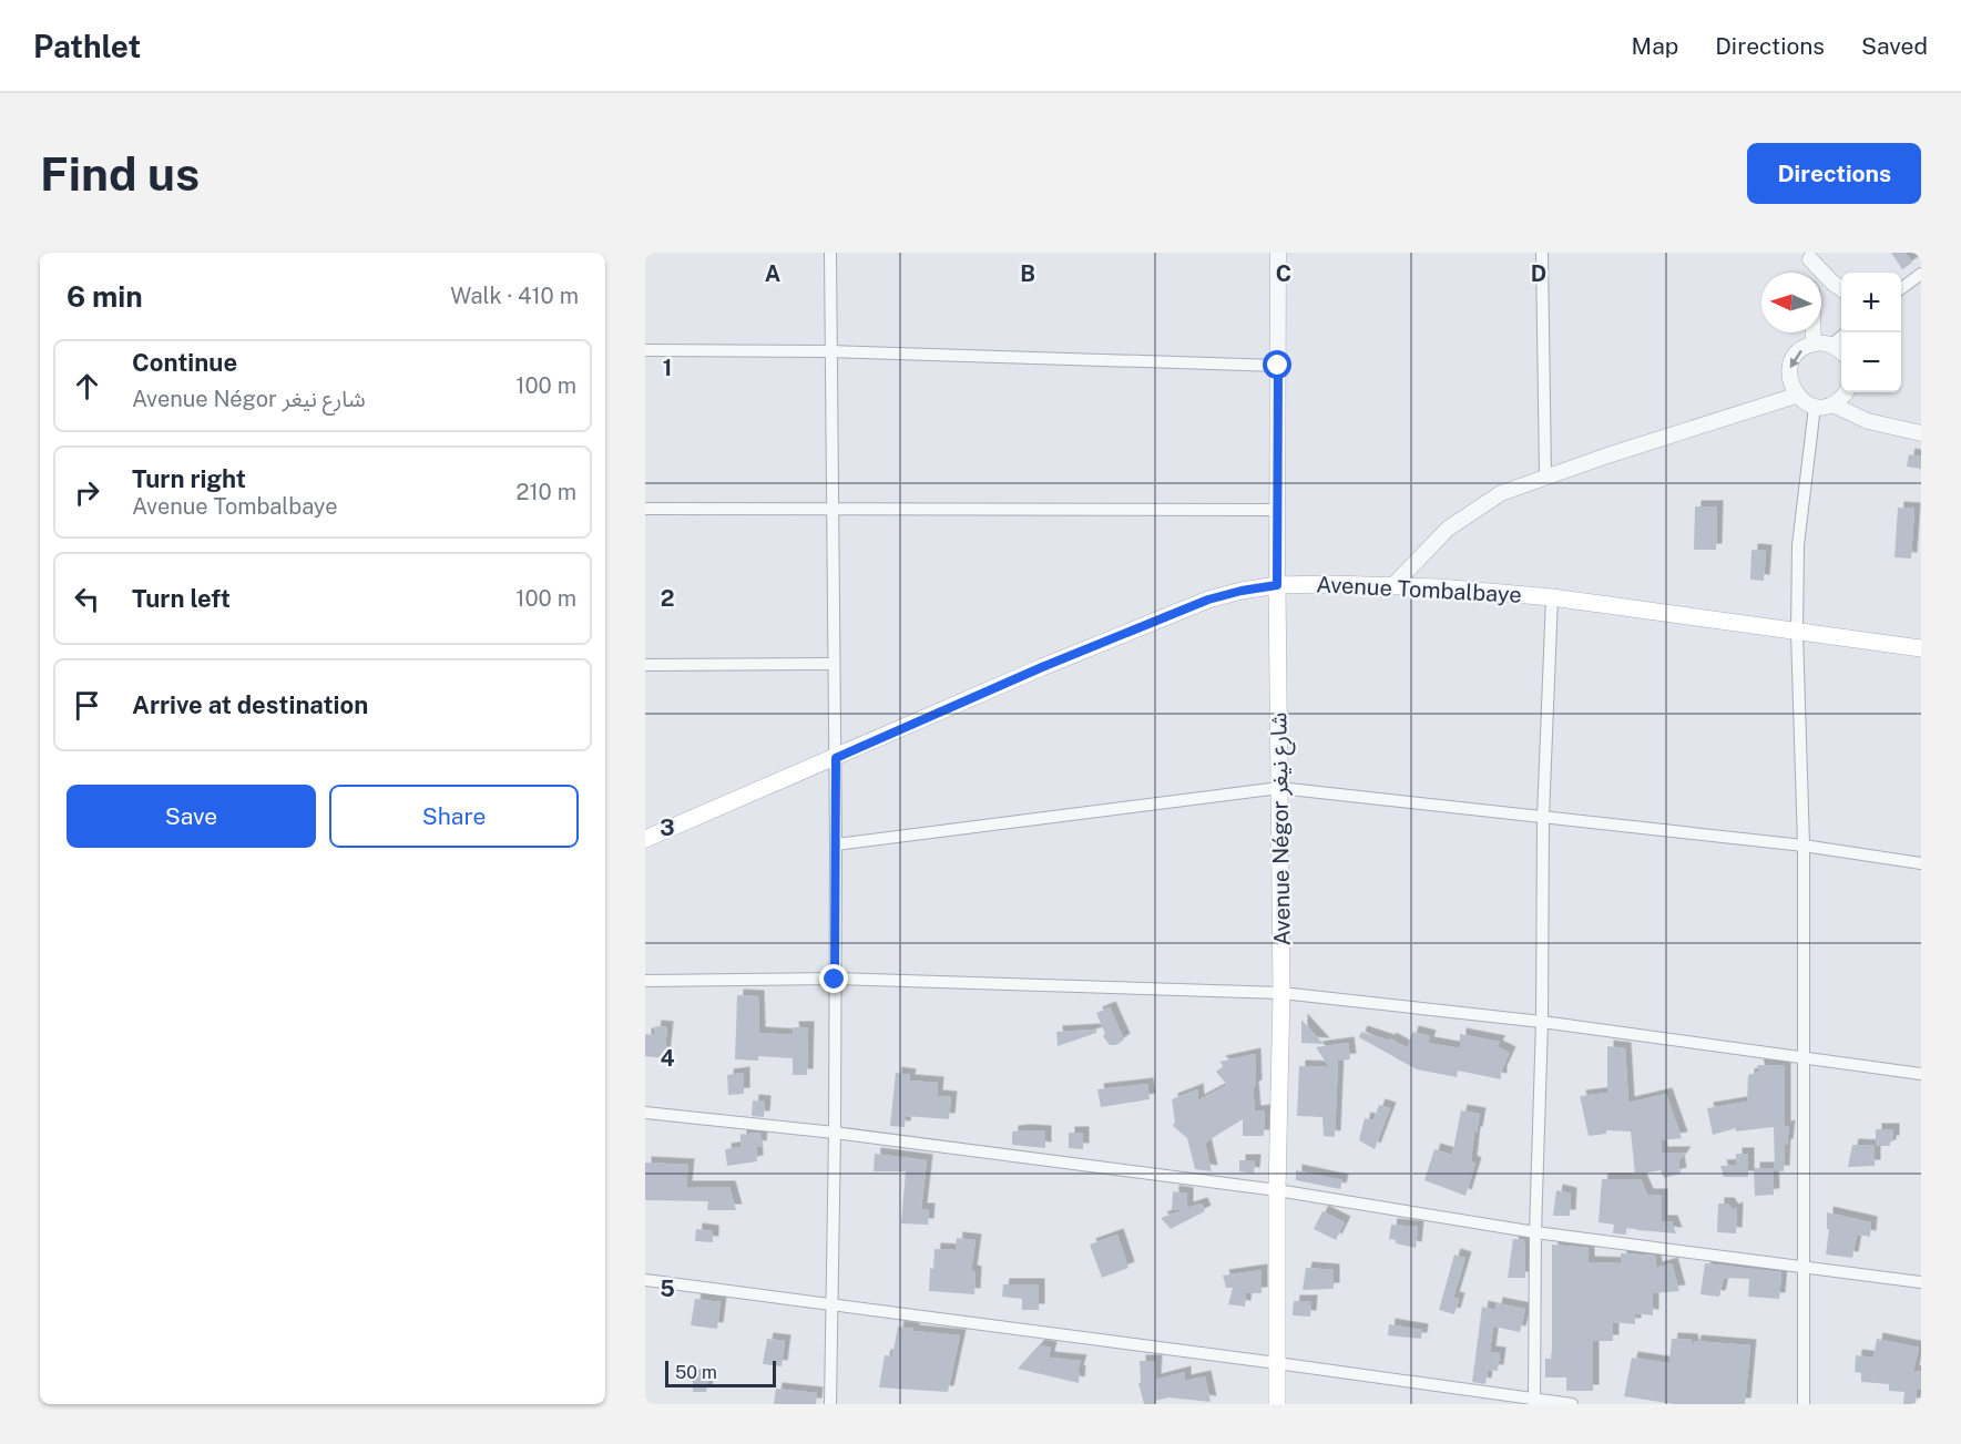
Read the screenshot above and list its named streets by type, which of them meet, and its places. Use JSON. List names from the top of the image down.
{
  "streets": {
    "main road": ["Avenue Tombalbaye", "Avenue Négor شارع نيغر"]
  },
  "crossings": [
    ["Avenue Tombalbaye", "Avenue Négor شارع نيغر"]
  ],
  "scale_bar": "50 m",
  "north": "left",
  "page": {
    "header": "Pathlet",
    "nav": ["Map", "Directions", "Saved"],
    "buttons": [
      "Directions",
      ["Save", "Share"]
    ],
    "title": "Find us",
    "heading": ["6 min", "Walk · 410 m"],
    "map_buttons": ["+", "−"],
    "list": [
      ["Continue", "Avenue Négor شارع نيغر", "100 m"],
      ["Turn right", "Avenue Tombalbaye", "210 m"],
      ["Turn left", "100 m"],
      "Arrive at destination"
    ],
    "scale": "50 m"
  },
  "grid": {
    "columns": [
      "A",
      "B",
      "C",
      "D"
    ],
    "rows": [
      "1",
      "2",
      "3",
      "4",
      "5"
    ]
  }
}
